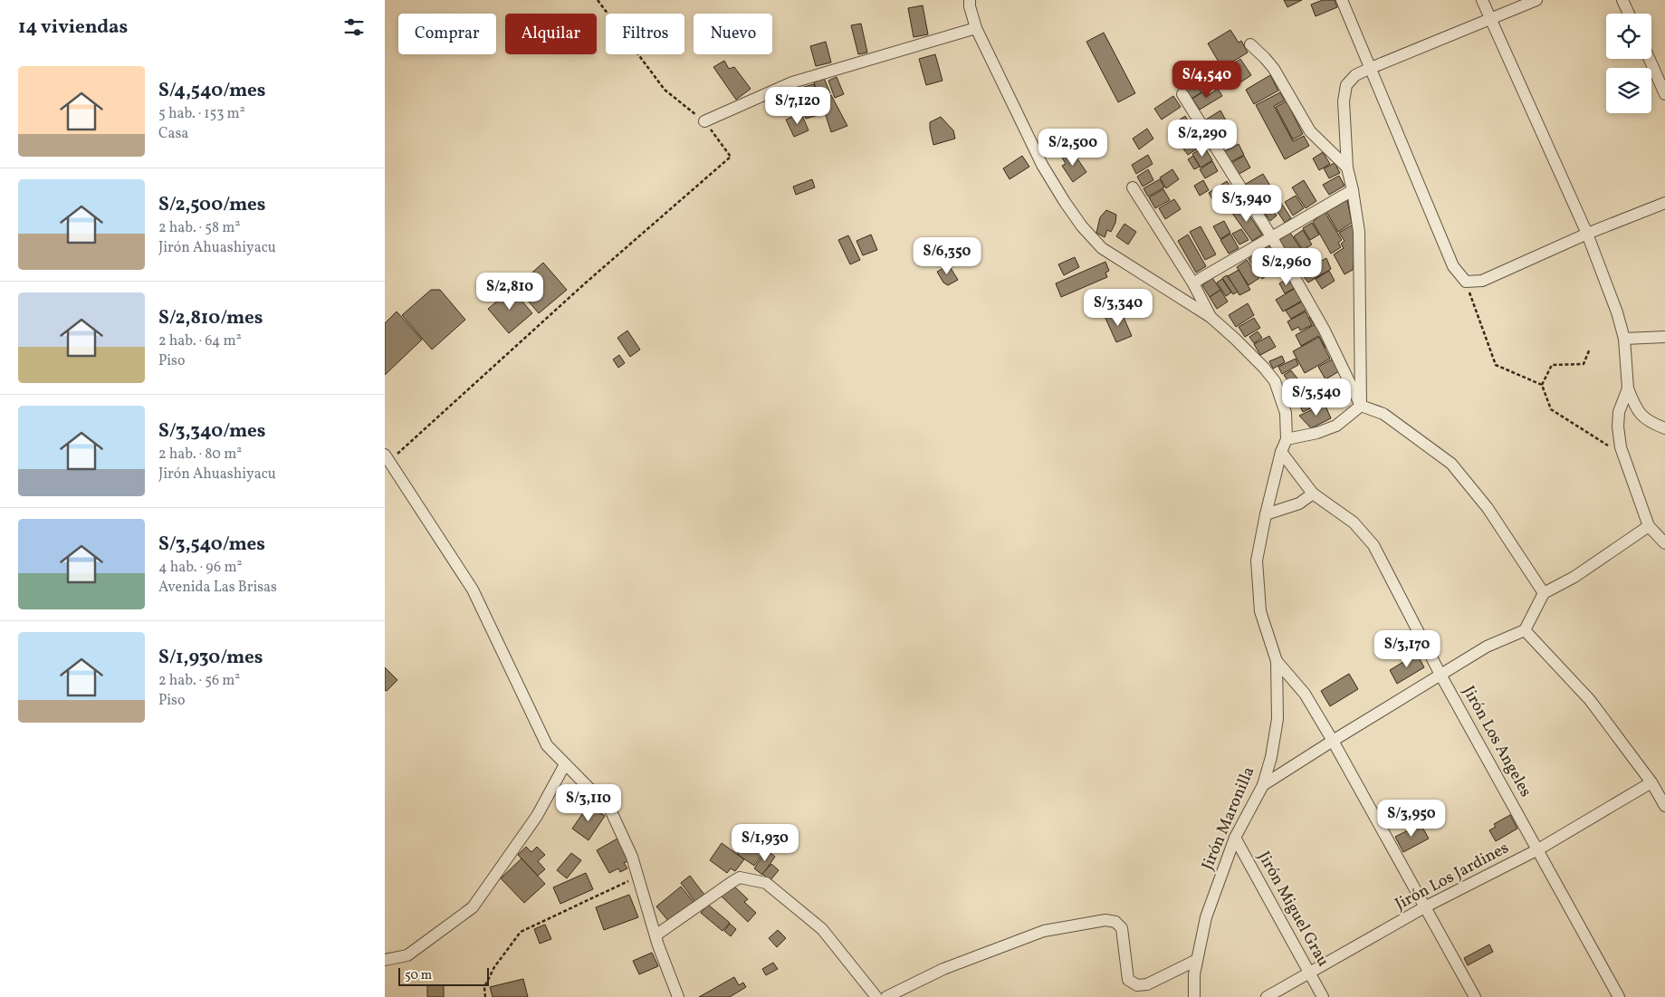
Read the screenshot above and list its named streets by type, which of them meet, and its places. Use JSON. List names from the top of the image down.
{
  "streets": {
    "street": [
      "Jirón Los Angeles",
      "Jirón Maronilla",
      "Jirón Los Jardines",
      "Jirón Miguel Grau"
    ]
  },
  "crossings": [
    ["Jirón Los Angeles", "Jirón Maronilla"],
    ["Jirón Los Angeles", "Jirón Los Jardines"],
    ["Jirón Maronilla", "Jirón Miguel Grau"],
    ["Jirón Los Jardines", "Jirón Miguel Grau"]
  ],
  "scale_bar": "50 m",
  "page": {
    "heading": "14 viviendas",
    "chip": [
      "Comprar",
      "Alquilar",
      "Filtros",
      "Nuevo"
    ],
    "list": [
      {
        "name": "S/4,540/mes",
        "note": "5 hab. · 153 m² · Casa"
      },
      {
        "name": "S/2,500/mes",
        "note": "2 hab. · 58 m² · Jirón Ahuashiyacu"
      },
      {
        "name": "S/2,810/mes",
        "note": "2 hab. · 64 m² · Piso"
      },
      {
        "name": "S/3,340/mes",
        "note": "2 hab. · 80 m² · Jirón Ahuashiyacu"
      },
      {
        "name": "S/3,540/mes",
        "note": "4 hab. · 96 m² · Avenida Las Brisas"
      },
      {
        "name": "S/1,930/mes",
        "note": "2 hab. · 56 m² · Piso"
      }
    ],
    "price": [
      "S/4,540",
      "S/7,120",
      "S/2,290",
      "S/2,500",
      "S/3,940",
      "S/6,350",
      "S/2,960",
      "S/2,810",
      "S/3,340",
      "S/3,540",
      "S/3,170",
      "S/3,110",
      "S/3,950",
      "S/1,930"
    ],
    "scale": "50 m"
  }
}
